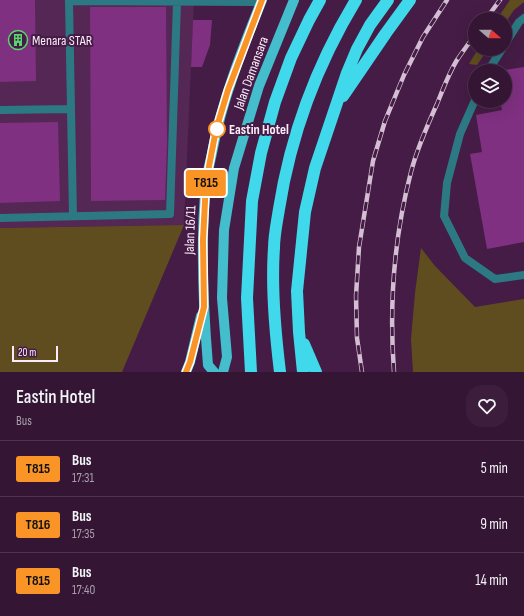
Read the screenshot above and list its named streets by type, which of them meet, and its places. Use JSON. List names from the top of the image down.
{
  "streets": {
    "main road": ["Jalan Damansara", "Jalan 16/11"]
  },
  "places": {
    "building": ["Menara STAR"],
    "other": ["Eastin Hotel"]
  },
  "lines": ["bus line T815"],
  "scale_bar": "20 m",
  "north": "right",
  "page": {
    "on_map": "T815",
    "scale": "20 m",
    "heading": ["Eastin Hotel", "Bus"],
    "list": [
      {
        "mark": "T815",
        "name": "Bus",
        "note": "17:31",
        "value": "5 min"
      },
      {
        "mark": "T816",
        "name": "Bus",
        "note": "17:35",
        "value": "9 min"
      },
      {
        "mark": "T815",
        "name": "Bus",
        "note": "17:40",
        "value": "14 min"
      }
    ]
  }
}
